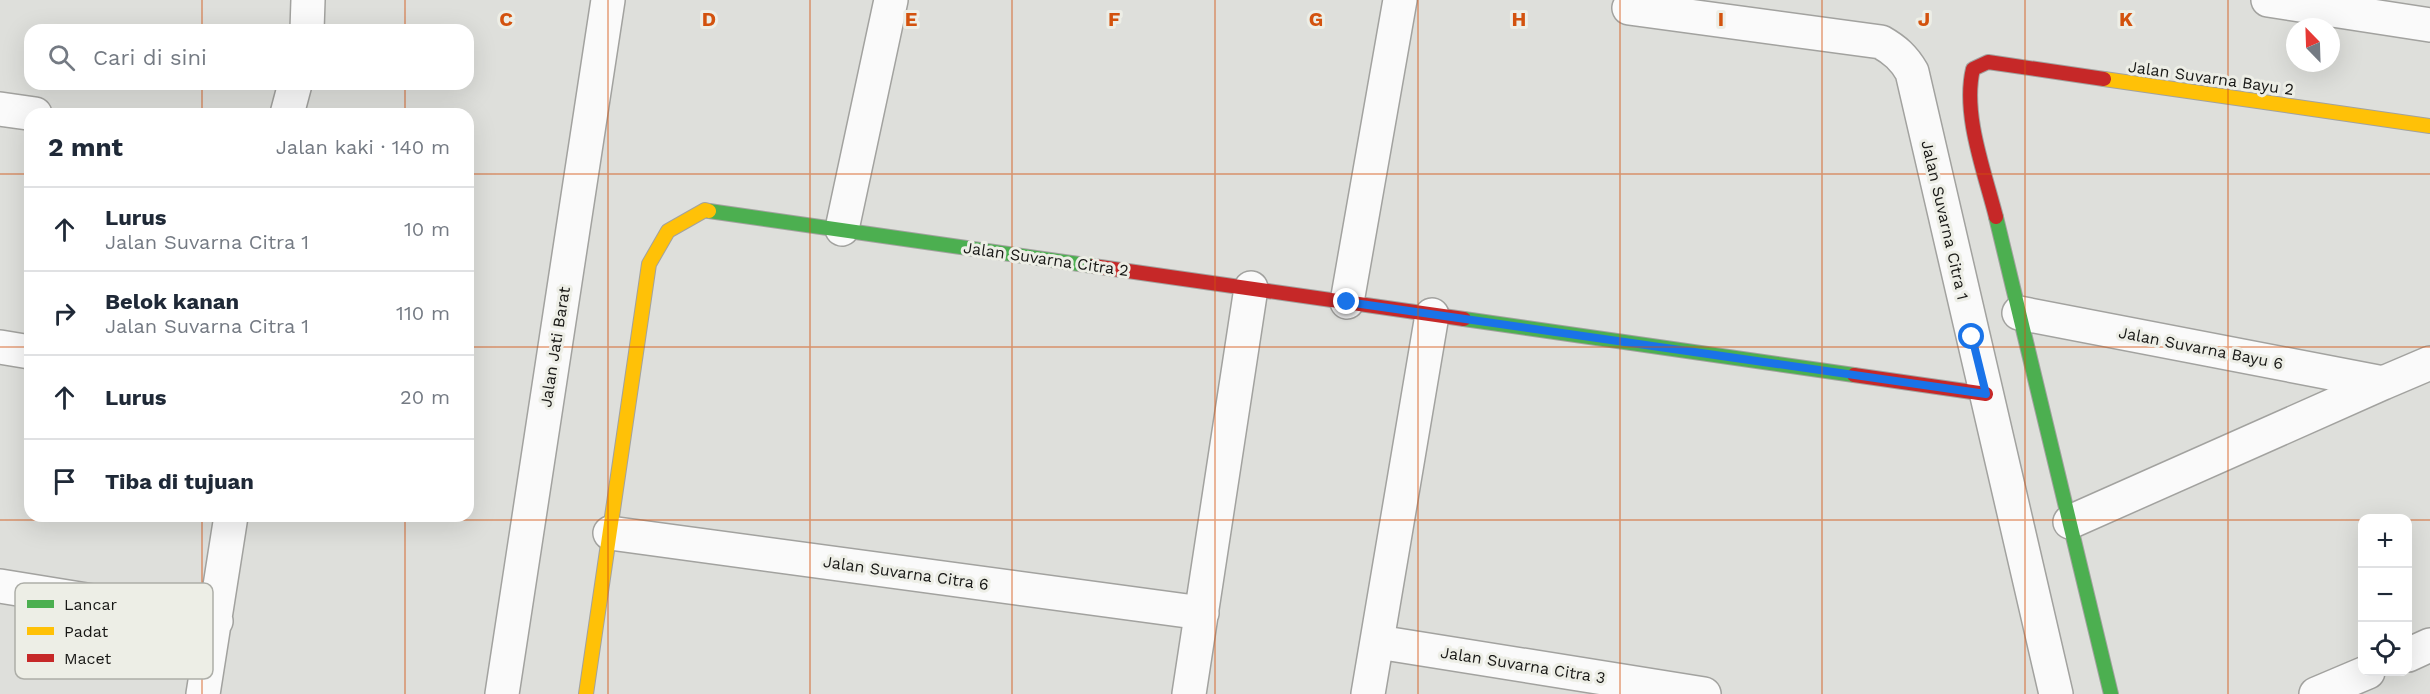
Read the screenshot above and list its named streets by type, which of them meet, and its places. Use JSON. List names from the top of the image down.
{
  "streets": {
    "street": [
      "Jalan Suvarna Bayu 2",
      "Jalan Suvarna Citra 1",
      "Jalan Suvarna Citra 2",
      "Jalan Jati Barat",
      "Jalan Suvarna Bayu 6",
      "Jalan Suvarna Citra 6",
      "Jalan Suvarna Citra 3"
    ]
  },
  "crossings": [
    ["Jalan Suvarna Bayu 2", "Jalan Suvarna Bayu 6"],
    ["Jalan Suvarna Citra 2", "Jalan Suvarna Citra 6"]
  ],
  "legend": ["Lancar", "Padat", "Macet"],
  "north": "top left",
  "page": {
    "search": "Cari di sini",
    "heading": ["2 mnt", "Jalan kaki · 140 m"],
    "list": [
      ["Lurus", "Jalan Suvarna Citra 1", "10 m"],
      ["Belok kanan", "Jalan Suvarna Citra 1", "110 m"],
      ["Lurus", "20 m"],
      "Tiba di tujuan"
    ],
    "map_buttons": ["+", "−"]
  },
  "grid": {
    "columns": [
      "C",
      "D",
      "E",
      "F",
      "G",
      "H",
      "I",
      "J",
      "K"
    ]
  }
}
